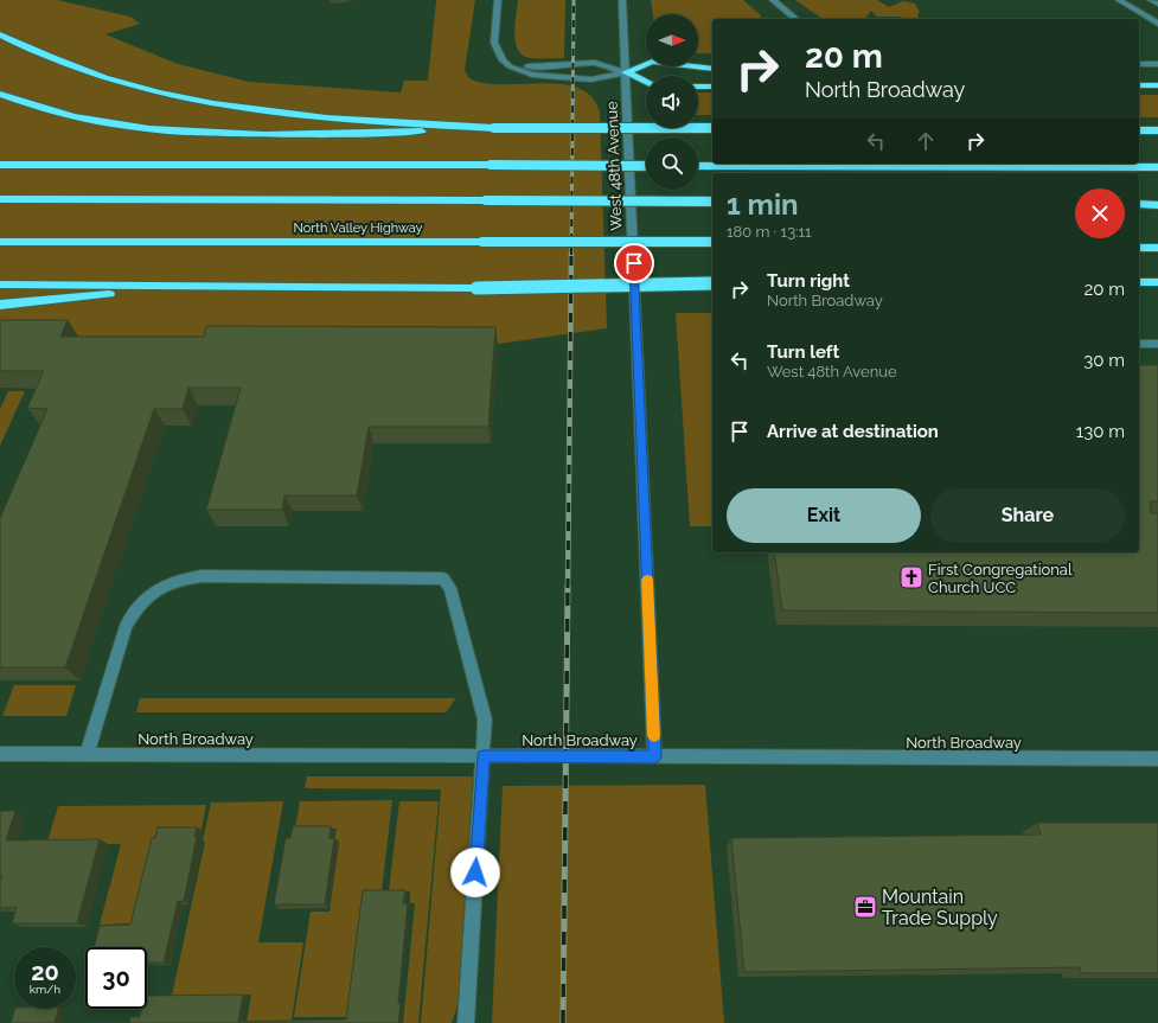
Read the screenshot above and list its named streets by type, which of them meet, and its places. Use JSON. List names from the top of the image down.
{
  "streets": {
    "highway": ["North Valley Highway"],
    "street": ["West 48th Avenue", "North Broadway"]
  },
  "crossings": [
    ["West 48th Avenue", "North Broadway"]
  ],
  "places": {
    "church": ["First Congregational Church UCC"],
    "office": ["Mountain Trade Supply"]
  },
  "north": "right",
  "page": {
    "turn": ["20 m", "North Broadway"],
    "heading": ["1 min", "180 m · 13:11"],
    "list": [
      {
        "name": "Turn right",
        "note": "North Broadway",
        "value": "20 m"
      },
      {
        "name": "Turn left",
        "note": "West 48th Avenue",
        "value": "30 m"
      },
      {
        "name": "Arrive at destination",
        "value": "130 m"
      }
    ],
    "buttons": ["Exit", "Share"],
    "speed": "20 km/h",
    "limit": "30"
  }
}
